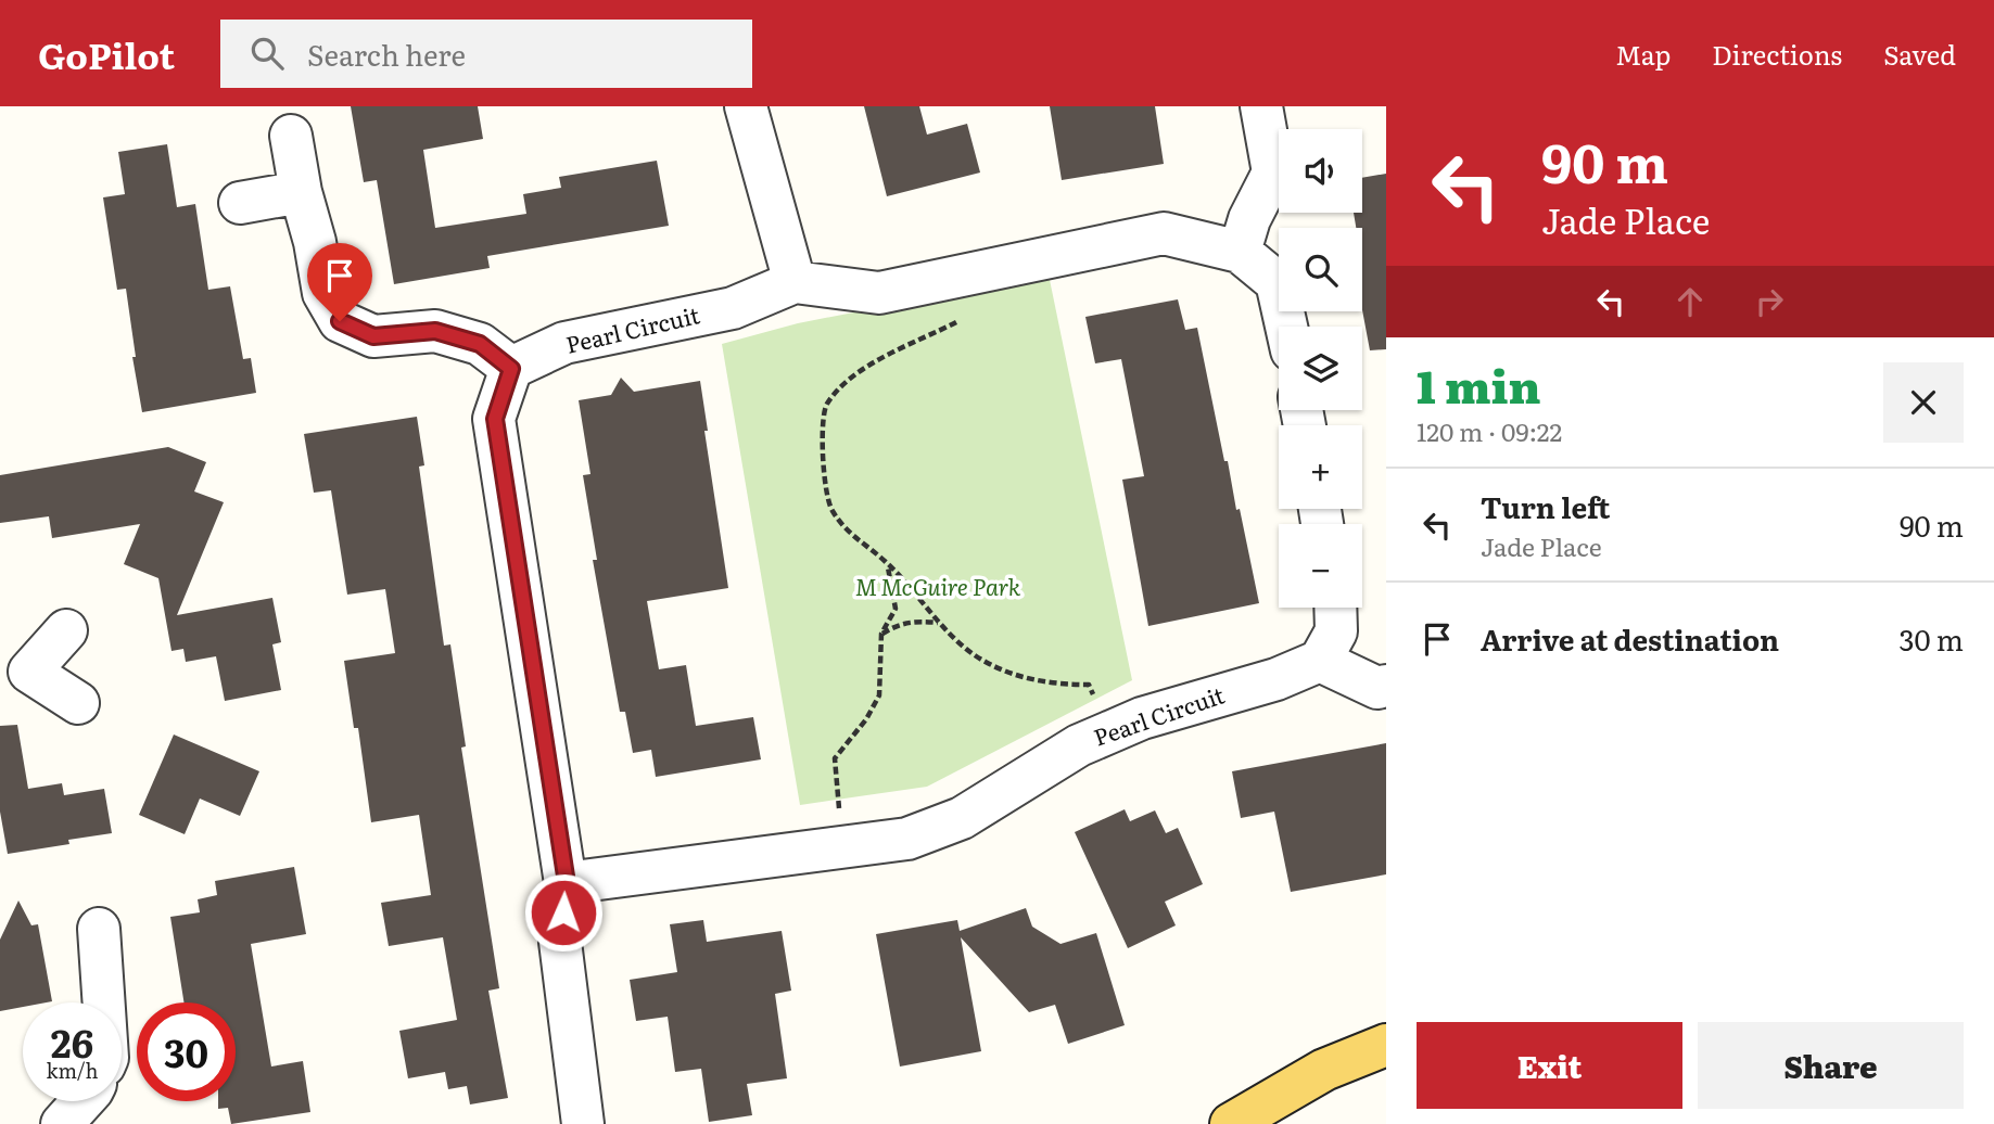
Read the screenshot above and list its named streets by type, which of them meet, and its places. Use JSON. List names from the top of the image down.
{
  "streets": {
    "street": ["Pearl Circuit"]
  },
  "parks": ["M McGuire Park"],
  "page": {
    "header": "GoPilot",
    "search": "Search here",
    "nav": ["Map", "Directions", "Saved"],
    "turn": ["90 m", "Jade Place"],
    "map_buttons": ["+", "−"],
    "heading": ["1 min", "120 m · 09:22"],
    "list": [
      {
        "name": "Turn left",
        "note": "Jade Place",
        "value": "90 m"
      },
      {
        "name": "Arrive at destination",
        "value": "30 m"
      }
    ],
    "speed": "26 km/h",
    "limit": "30",
    "buttons": ["Exit", "Share"]
  }
}
